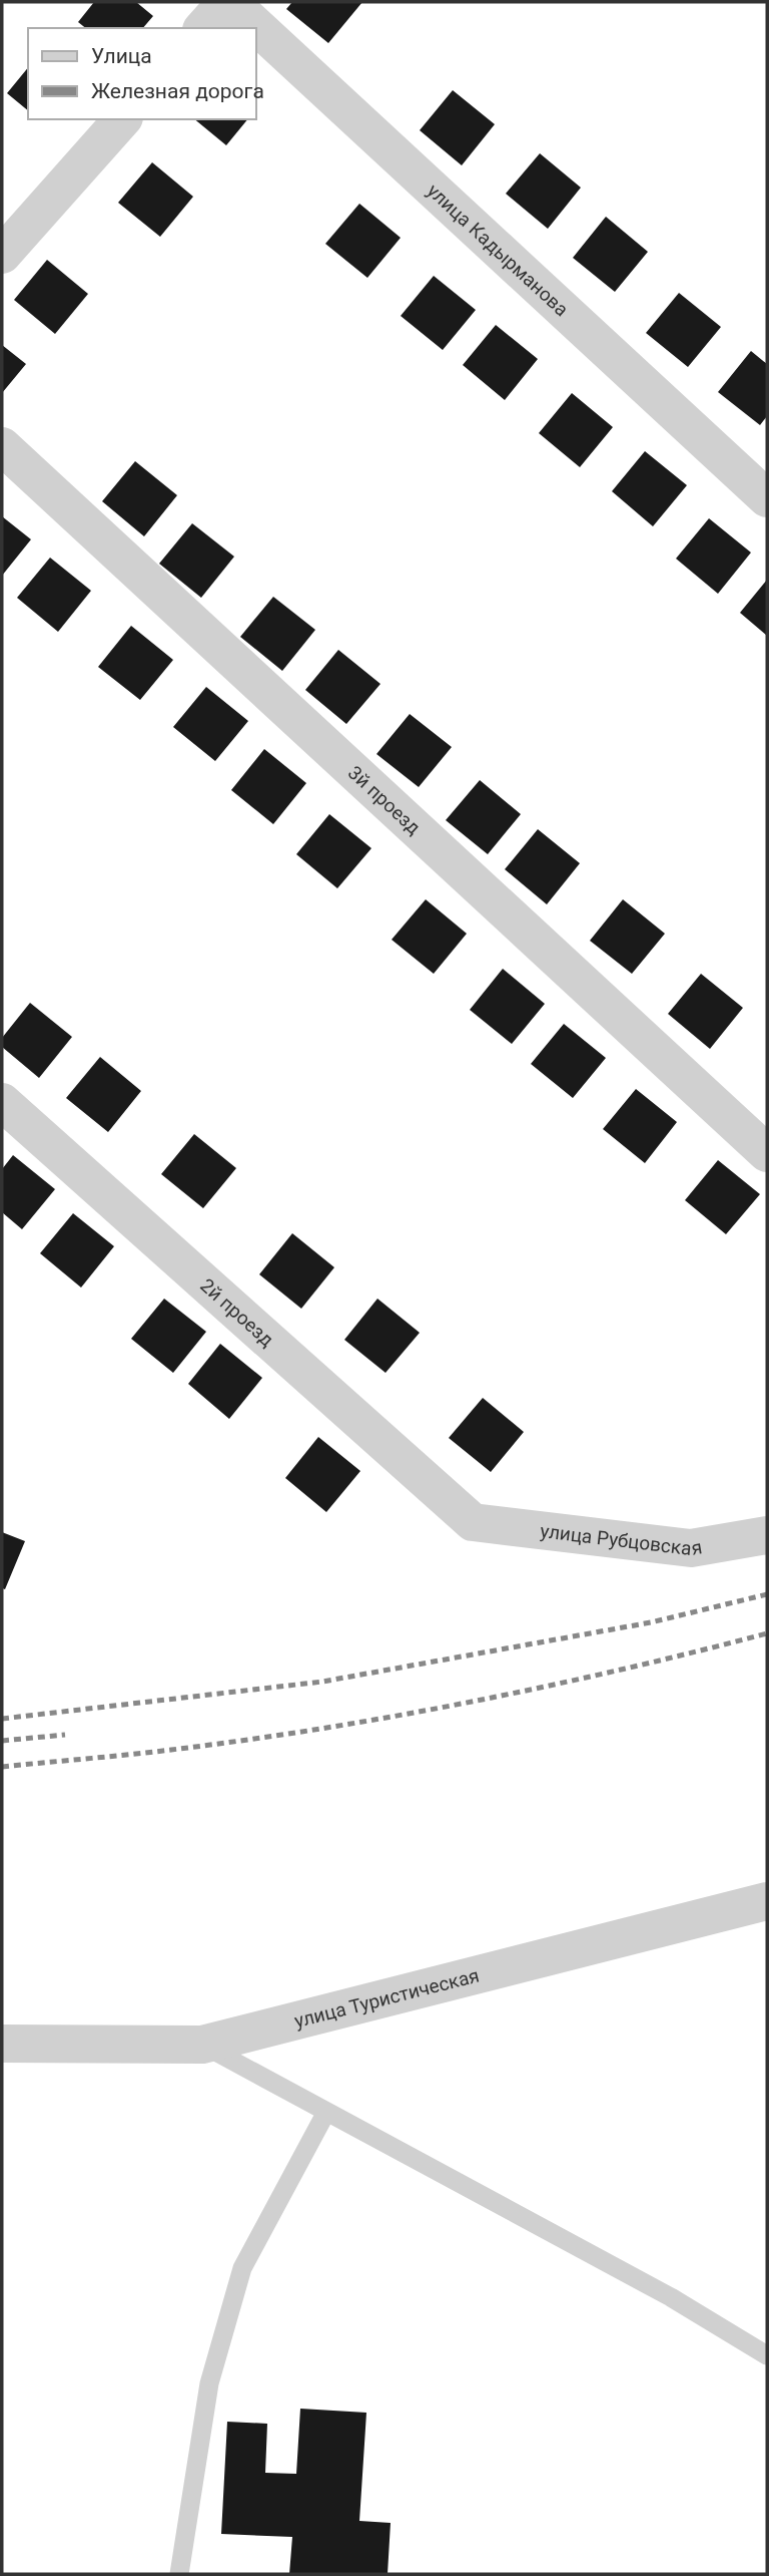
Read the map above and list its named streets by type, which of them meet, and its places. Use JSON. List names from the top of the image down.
{
  "streets": {
    "street": [
      "улица Кадырманова",
      "3й проезд",
      "2й проезд",
      "улица Рубцовская",
      "улица Туристическая"
    ]
  },
  "crossings": [
    ["2й проезд", "улица Рубцовская"]
  ],
  "legend": ["Улица", "Железная дорога"]
}
